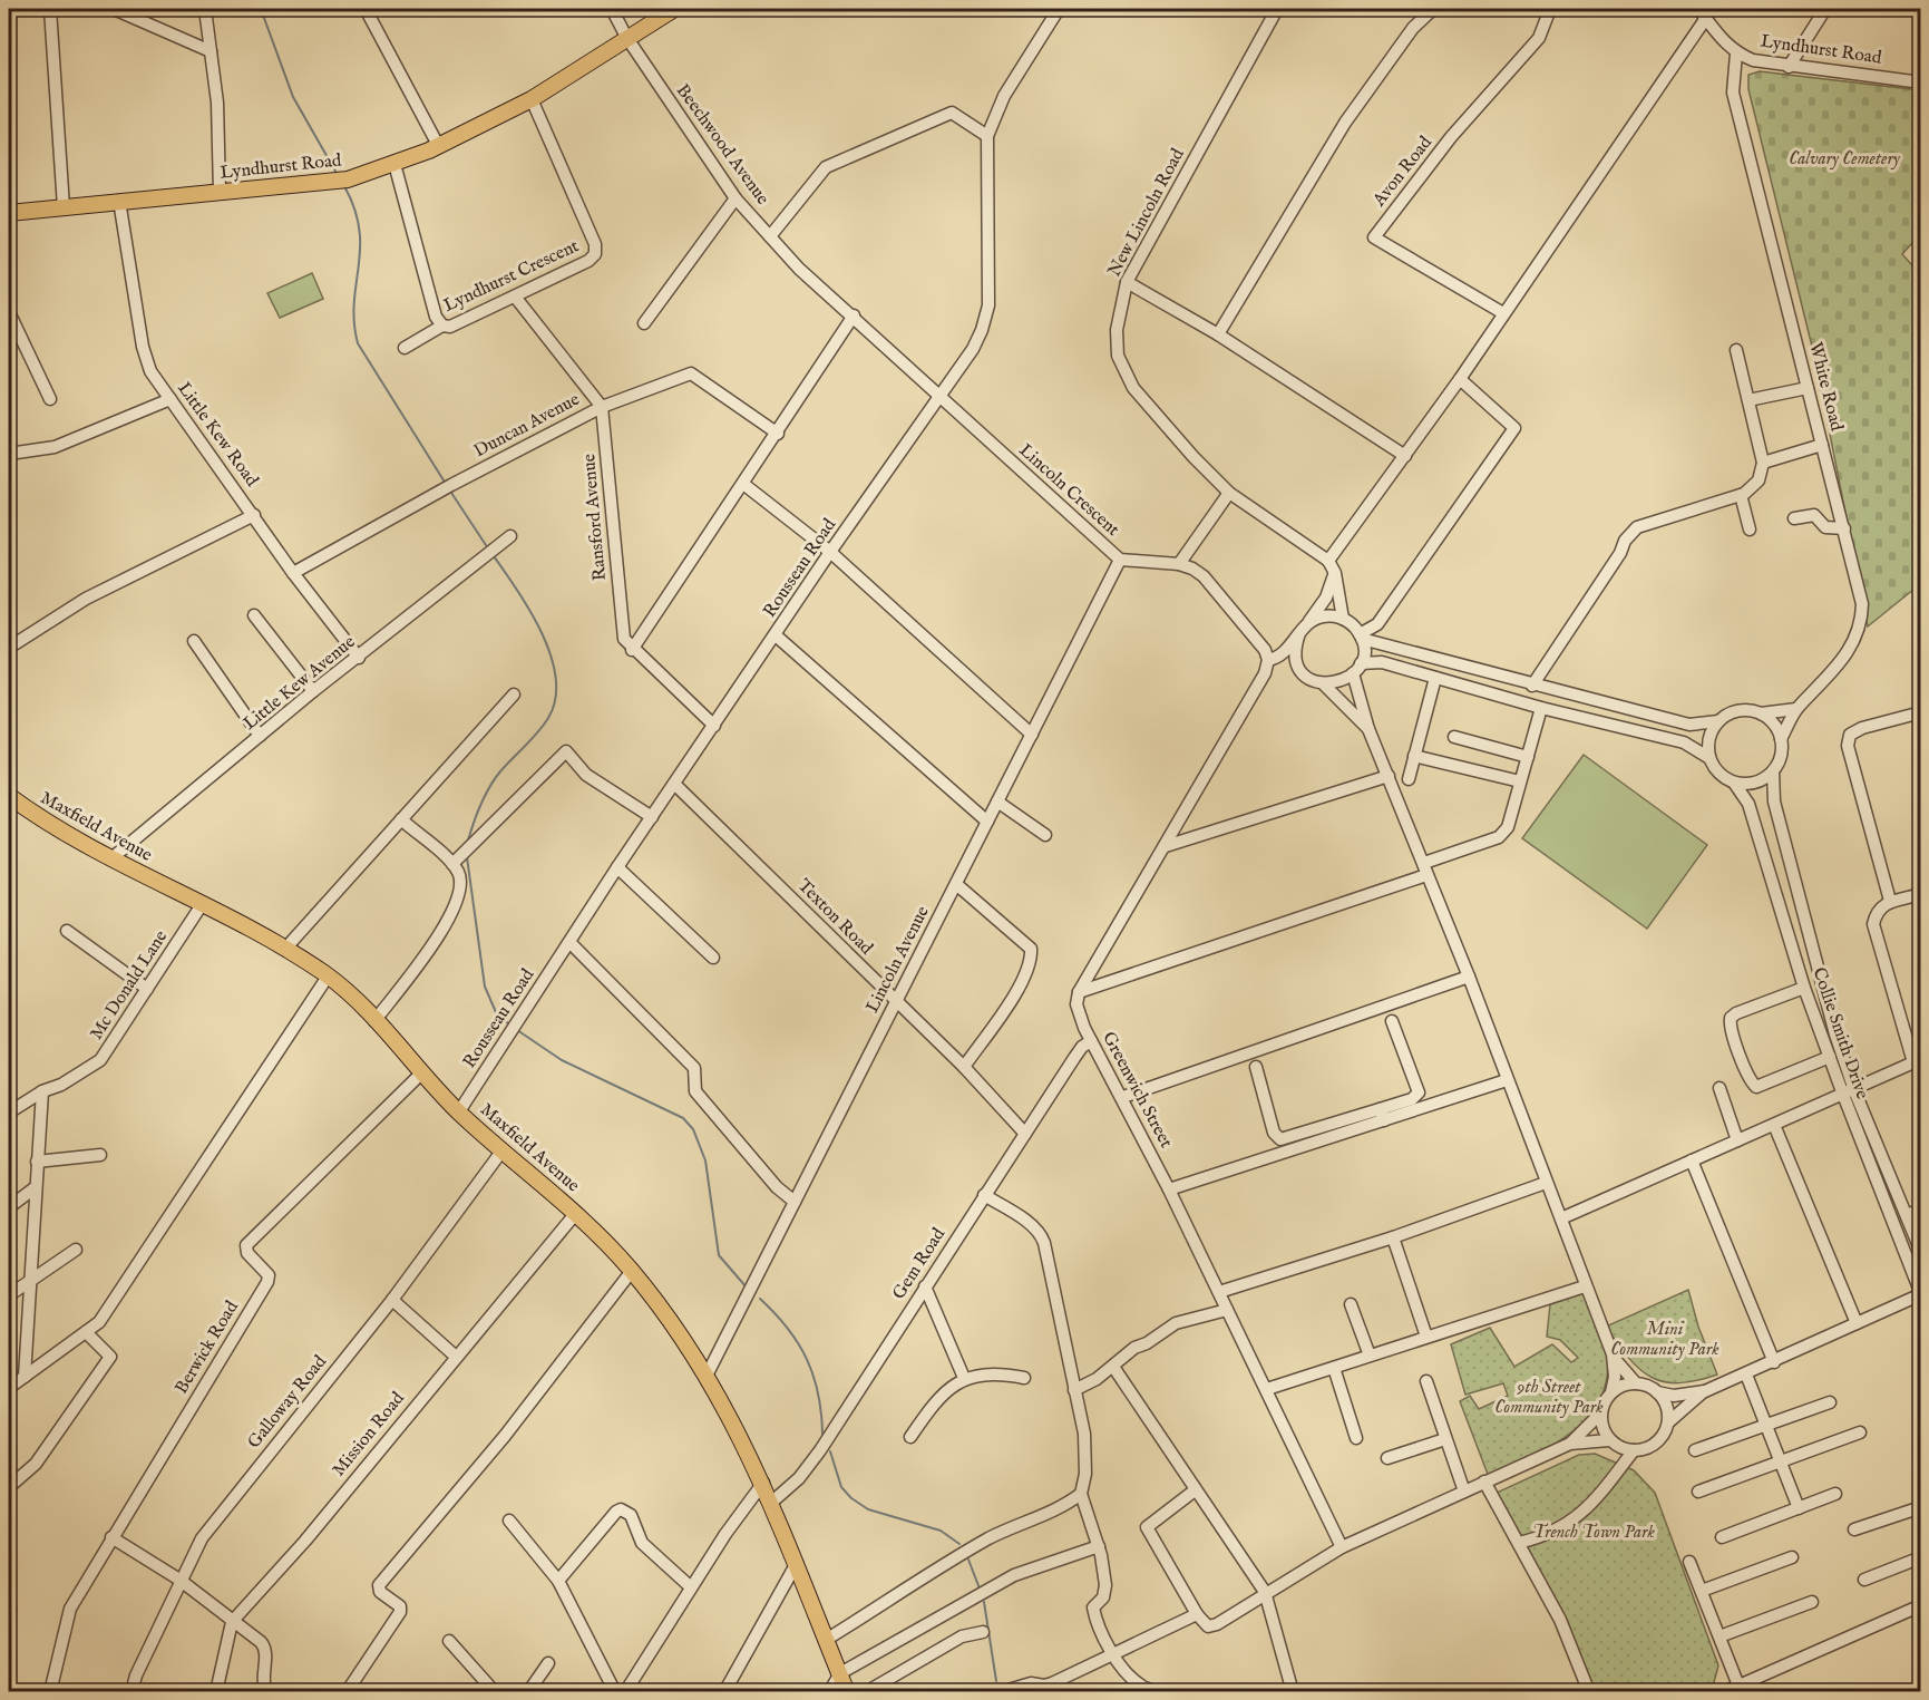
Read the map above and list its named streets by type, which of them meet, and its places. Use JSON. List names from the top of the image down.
{
  "streets": {
    "main road": ["Lyndhurst Road", "Maxfield Avenue"],
    "street": [
      "Beechwood Avenue",
      "Avon Road",
      "New Lincoln Road",
      "Lyndhurst Crescent",
      "White Road",
      "Duncan Avenue",
      "Little Kew Road",
      "Lincoln Crescent",
      "Ransford Avenue",
      "Rousseau Road",
      "Little Kew Avenue",
      "Texton Road",
      "Lincoln Avenue",
      "Mc Donald Lane",
      "Collie Smith Drive",
      "Greenwich Street",
      "Gem Road",
      "Berwick Road",
      "Galloway Road",
      "Mission Road"
    ]
  },
  "crossings": [
    ["Lyndhurst Road", "Beechwood Avenue"],
    ["Lyndhurst Road", "Lyndhurst Crescent"],
    ["Lyndhurst Road", "White Road"],
    ["Lyndhurst Road", "Little Kew Road"],
    ["Beechwood Avenue", "Lincoln Crescent"],
    ["Beechwood Avenue", "Rousseau Road"],
    ["White Road", "Collie Smith Drive"],
    ["Duncan Avenue", "Little Kew Road"],
    ["Duncan Avenue", "Ransford Avenue"],
    ["Little Kew Road", "Little Kew Avenue"],
    ["Lincoln Crescent", "Rousseau Road"],
    ["Lincoln Crescent", "Lincoln Avenue"],
    ["Ransford Avenue", "Rousseau Road"],
    ["Rousseau Road", "Maxfield Avenue"],
    ["Rousseau Road", "Texton Road"],
    ["Little Kew Avenue", "Maxfield Avenue"],
    ["Maxfield Avenue", "Lincoln Avenue"],
    ["Maxfield Avenue", "Mc Donald Lane"],
    ["Maxfield Avenue", "Gem Road"],
    ["Maxfield Avenue", "Berwick Road"],
    ["Maxfield Avenue", "Galloway Road"],
    ["Maxfield Avenue", "Mission Road"],
    ["Texton Road", "Lincoln Avenue"],
    ["Texton Road", "Gem Road"],
    ["Greenwich Street", "Gem Road"]
  ],
  "parks": [
    "Calvary Cemetery",
    "Mini Community Park",
    "9th Street Community Park",
    "Trench Town Park"
  ]
}
